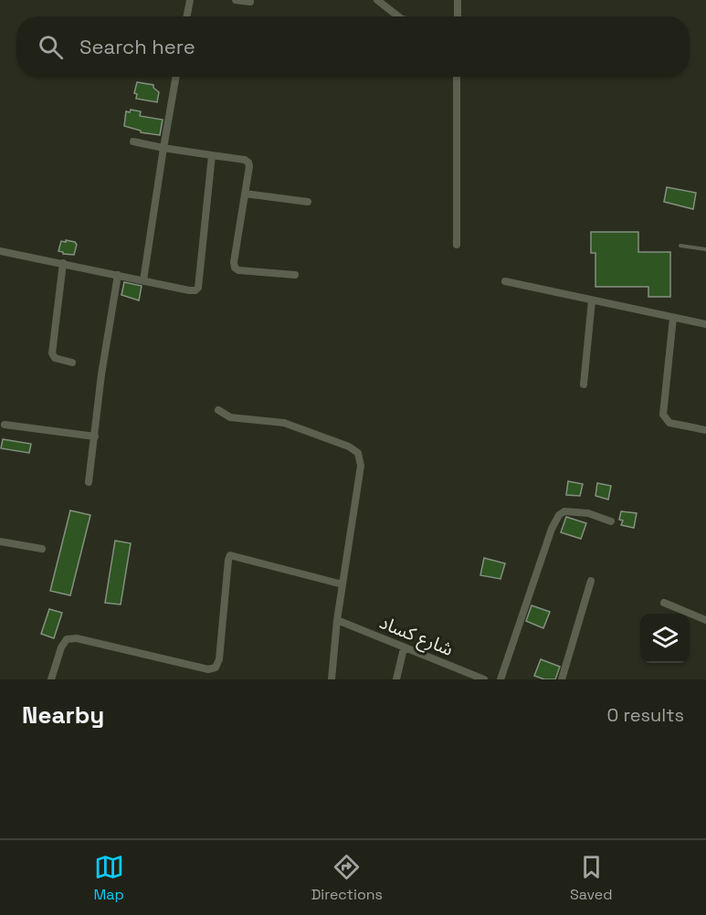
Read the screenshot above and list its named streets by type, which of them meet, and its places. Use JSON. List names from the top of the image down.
{
  "streets": {
    "street": ["شارع كساد"]
  },
  "page": {
    "search": "Search here",
    "heading": ["Nearby", "0 results"],
    "nav": ["Map", "Directions", "Saved"]
  }
}
